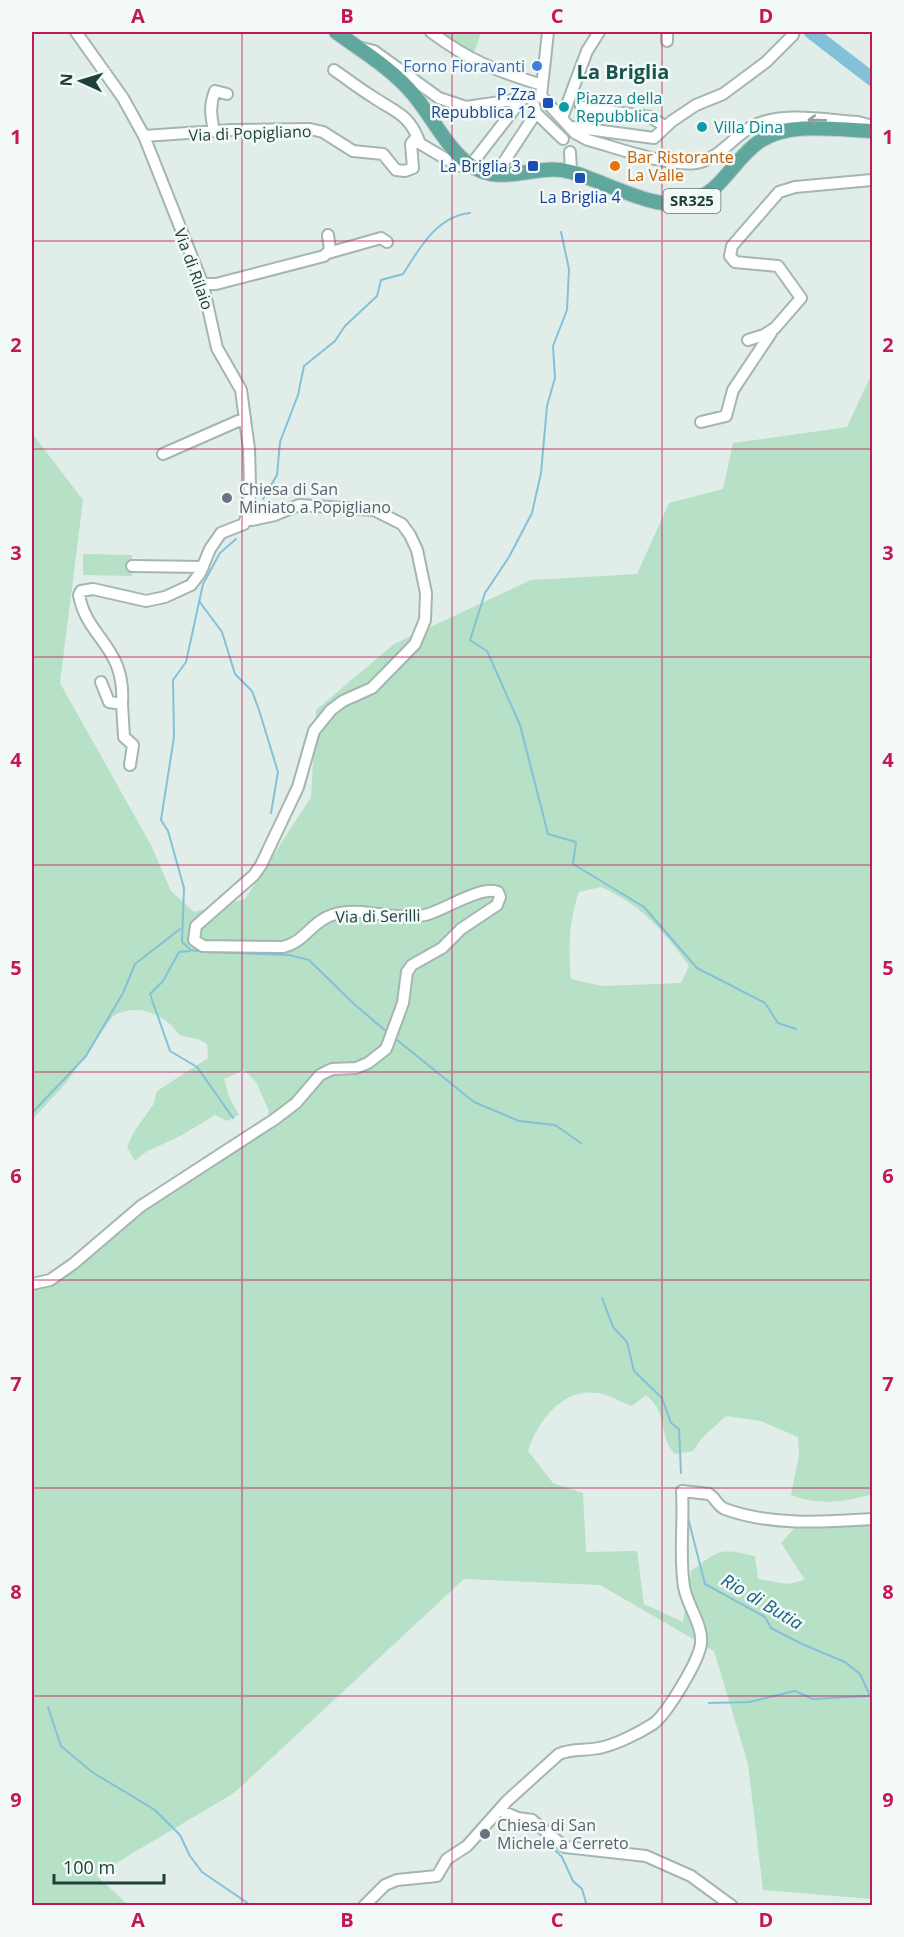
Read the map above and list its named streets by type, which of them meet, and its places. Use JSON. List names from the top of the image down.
{
  "streets": {
    "main road": ["SR325"],
    "street": ["Via di Popigliano", "Via di Rilaio", "Via di Serilli"]
  },
  "crossings": [
    ["Via di Popigliano", "Via di Rilaio"],
    ["Via di Rilaio", "Via di Serilli"]
  ],
  "districts": ["La Briglia"],
  "water": ["Rio di Butia"],
  "places": {
    "other": [
      "Forno Fioravanti",
      "Piazza della Repubblica",
      "Villa Dina",
      "Bar Ristorante La Valle",
      "Chiesa di San Miniato a Popigliano",
      "Chiesa di San Michele a Cerreto"
    ],
    "transit": ["P.Zza Repubblica 12", "La Briglia 3", "La Briglia 4"]
  },
  "scale_bar": "100 m",
  "north": "left",
  "grid": {
    "columns": [
      "A",
      "B",
      "C",
      "D"
    ],
    "rows": [
      "1",
      "2",
      "3",
      "4",
      "5",
      "6",
      "7",
      "8",
      "9"
    ]
  }
}
